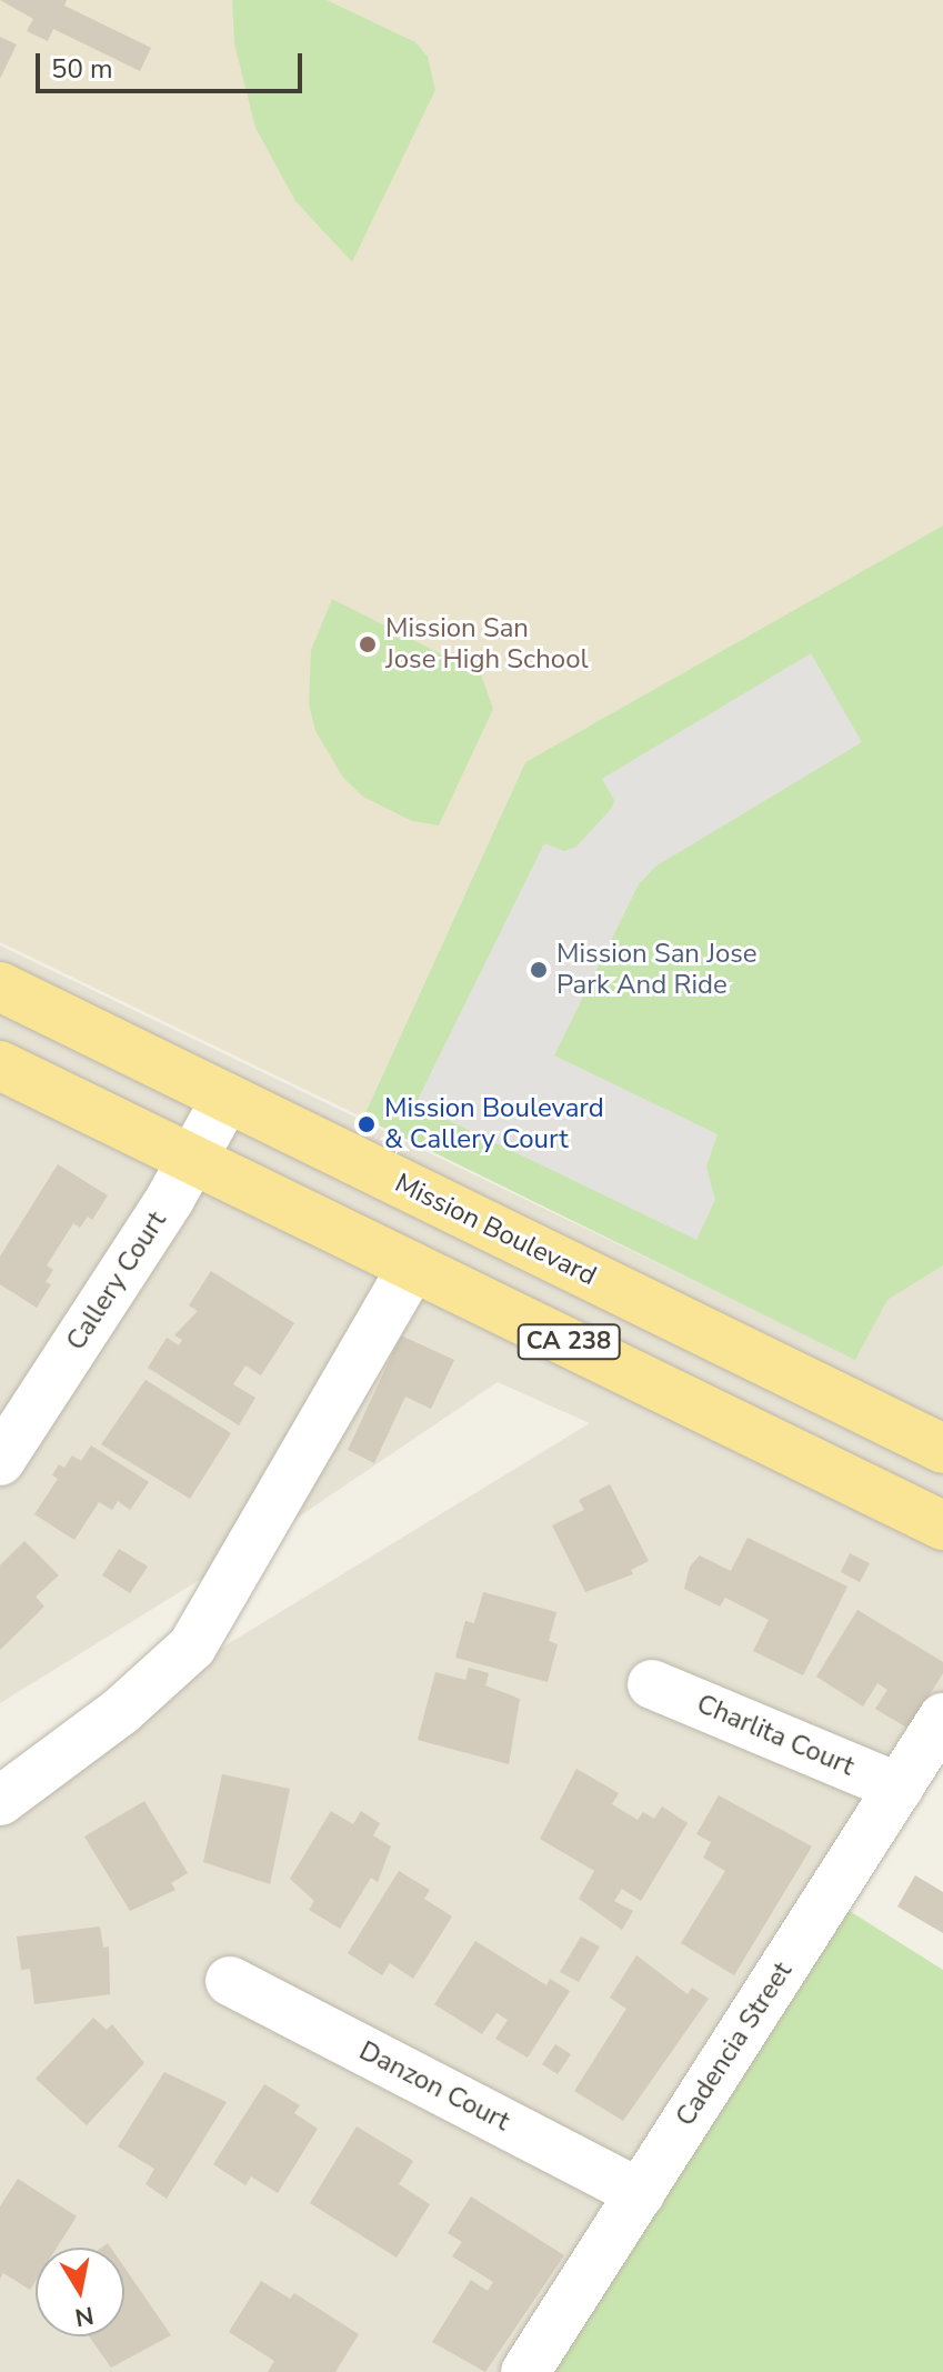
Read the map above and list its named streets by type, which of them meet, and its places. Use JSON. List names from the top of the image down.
{
  "streets": {
    "main road": ["Mission Boulevard", "CA 238"],
    "street": [
      "Callery Court",
      "Charlita Court",
      "Cadencia Street",
      "Danzon Court"
    ]
  },
  "crossings": [
    ["Mission Boulevard", "Callery Court"],
    ["Callery Court", "CA 238"],
    ["Charlita Court", "Cadencia Street"],
    ["Cadencia Street", "Danzon Court"]
  ],
  "places": ["Mission San Jose High School", "Mission San Jose Park And Ride", "Mission Boulevard & Callery Court"],
  "scale_bar": "50 m",
  "north": "bottom"
}
